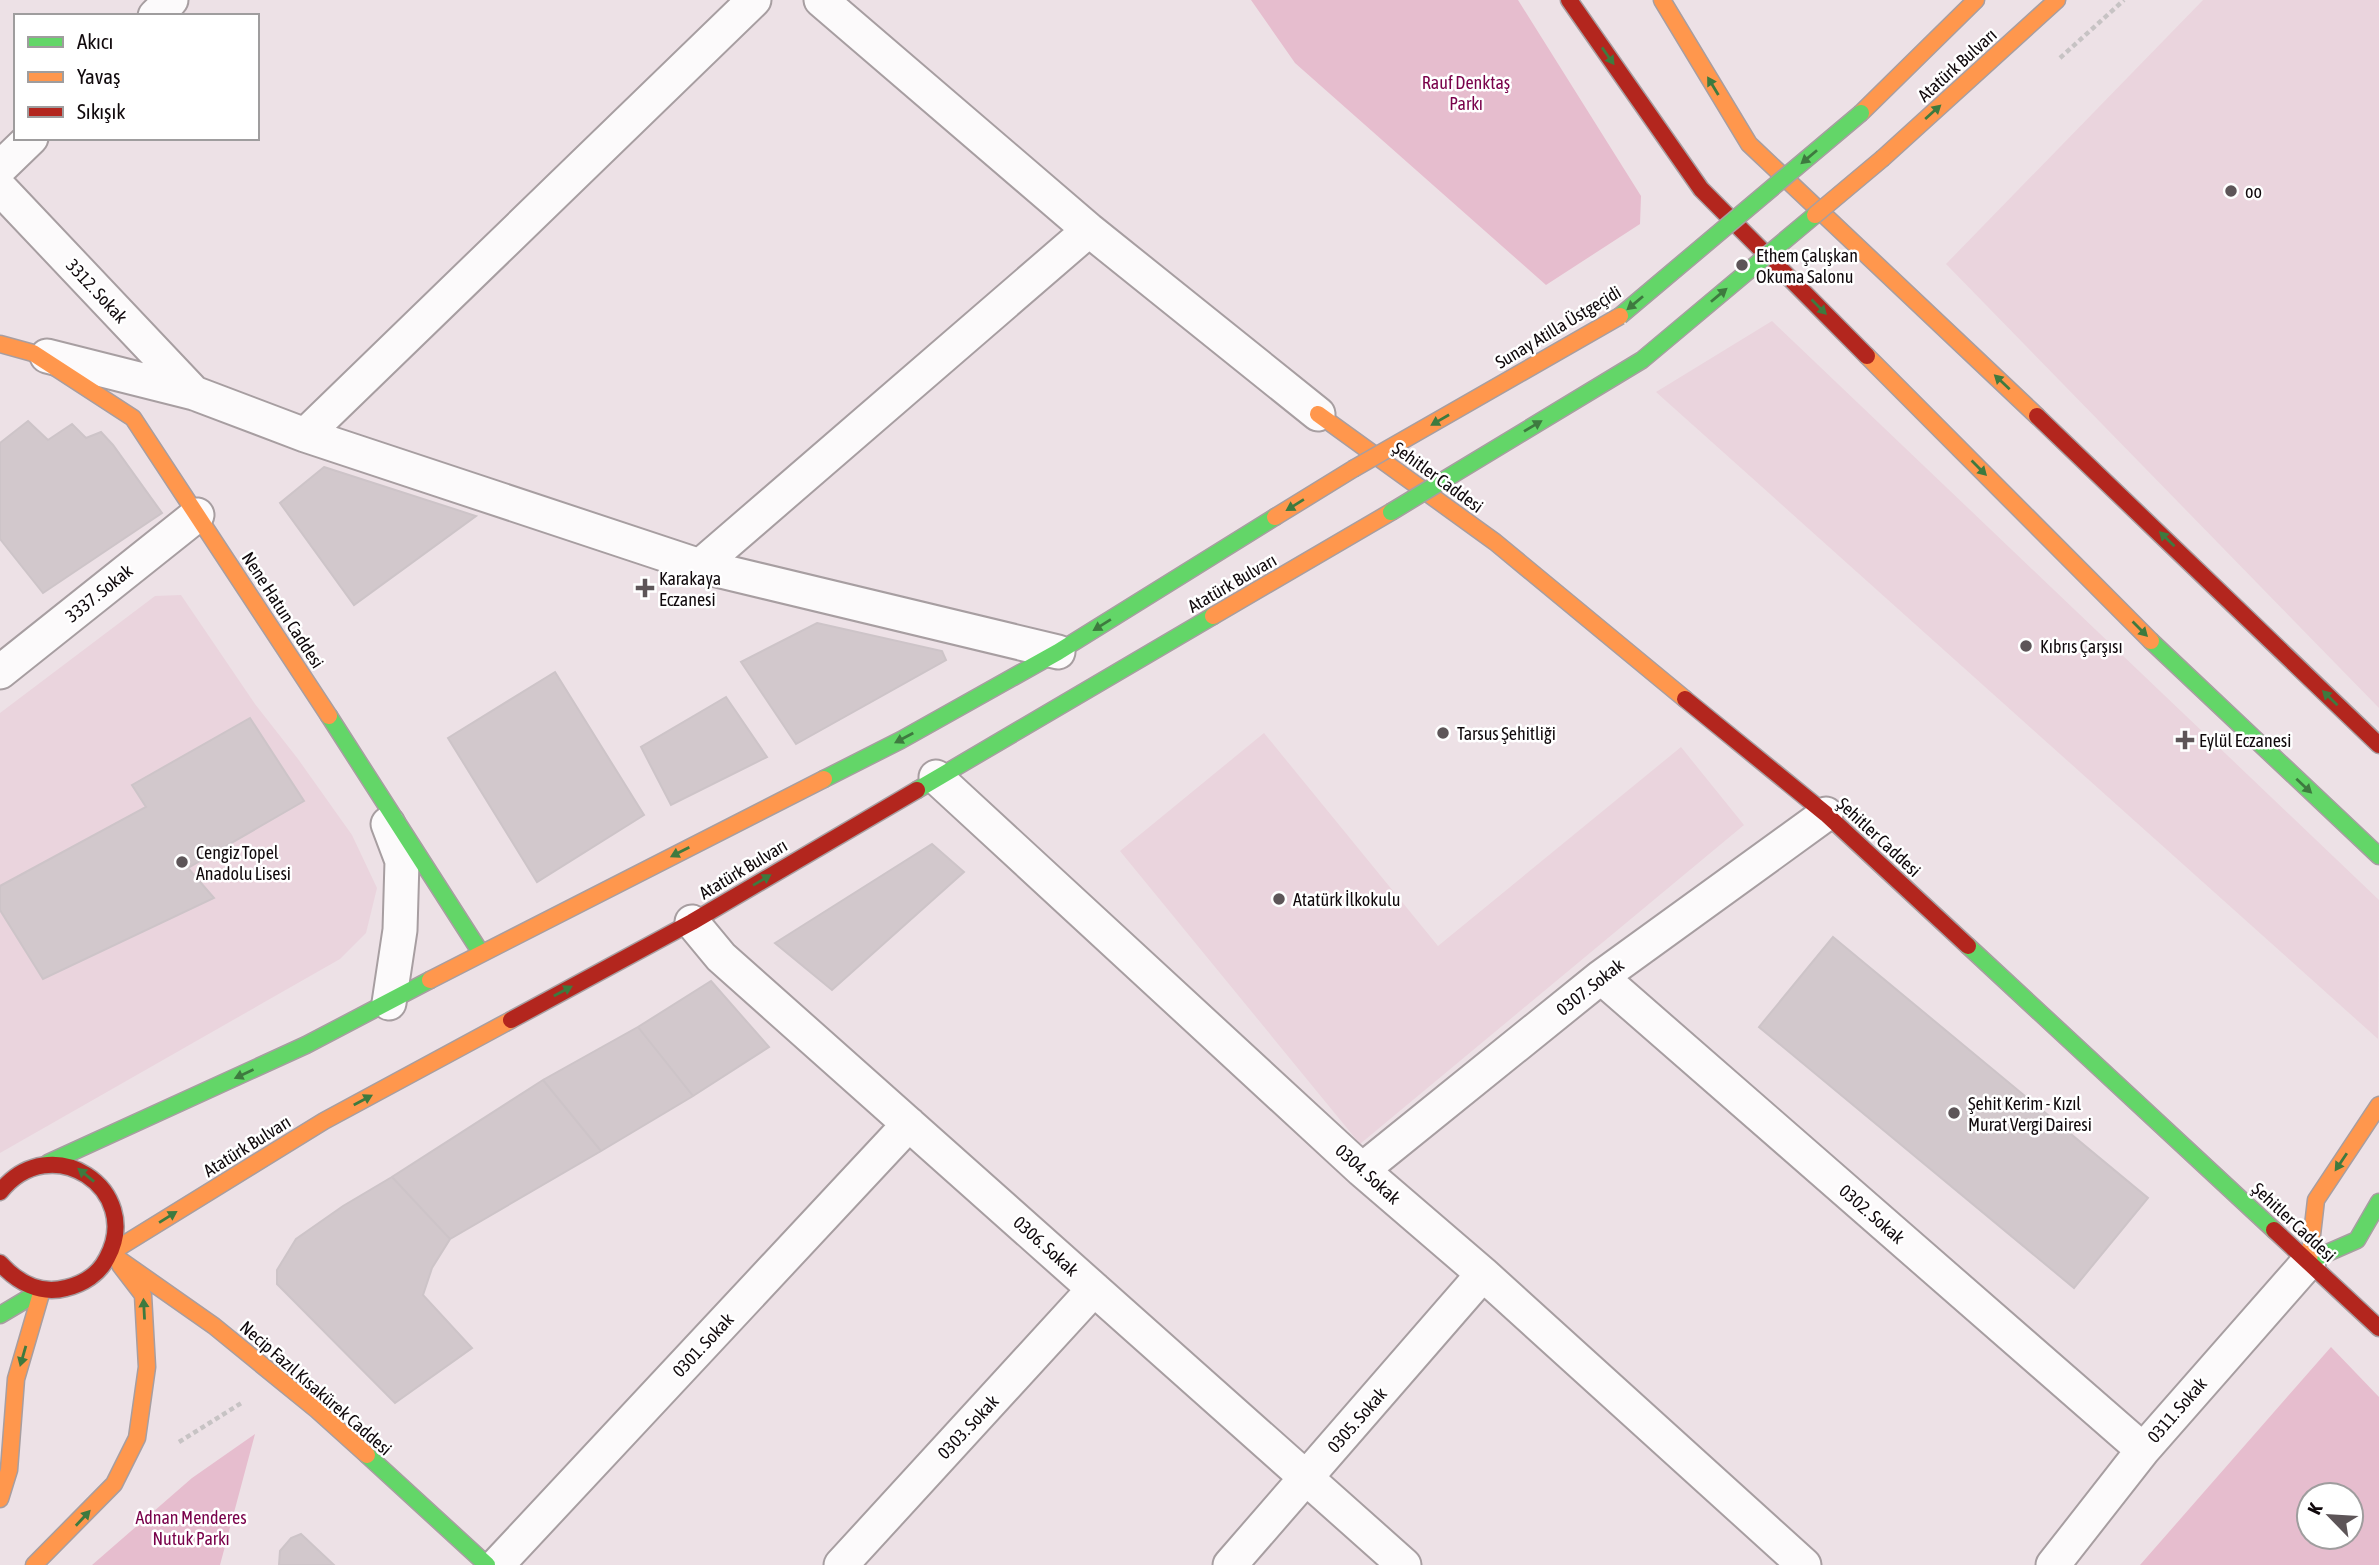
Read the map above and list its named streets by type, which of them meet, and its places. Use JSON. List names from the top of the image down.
{
  "streets": {
    "main road": [
      "Atatürk Bulvarı",
      "Sunay Atilla Üstgeçidi",
      "Şehitler Caddesi",
      "Nene Hatun Caddesi",
      "Necip Fazıl Kısakürek Caddesi"
    ],
    "street": [
      "3312. Sokak",
      "3337. Sokak",
      "0307. Sokak",
      "0304. Sokak",
      "0302. Sokak",
      "0306. Sokak",
      "0301. Sokak",
      "0311. Sokak",
      "0305. Sokak",
      "0303. Sokak"
    ]
  },
  "crossings": [
    ["Atatürk Bulvarı", "Sunay Atilla Üstgeçidi"],
    ["Atatürk Bulvarı", "0304. Sokak"],
    ["Atatürk Bulvarı", "0306. Sokak"],
    ["Atatürk Bulvarı", "Necip Fazıl Kısakürek Caddesi"],
    ["Sunay Atilla Üstgeçidi", "Nene Hatun Caddesi"],
    ["Şehitler Caddesi", "0307. Sokak"],
    ["Şehitler Caddesi", "0311. Sokak"],
    ["3337. Sokak", "Nene Hatun Caddesi"],
    ["0307. Sokak", "0304. Sokak"],
    ["0307. Sokak", "0302. Sokak"],
    ["0304. Sokak", "0305. Sokak"],
    ["0302. Sokak", "0311. Sokak"],
    ["0306. Sokak", "0301. Sokak"],
    ["0306. Sokak", "0305. Sokak"],
    ["0306. Sokak", "0303. Sokak"]
  ],
  "one_way": ["Atatürk Bulvarı", "Sunay Atilla Üstgeçidi"],
  "parks": ["Rauf Denktaş Parkı", "Adnan Menderes Nutuk Parkı"],
  "places": {
    "other": [
      "oo",
      "Ethem Çalışkan Okuma Salonu",
      "Kıbrıs Çarşısı",
      "Tarsus Şehitliği",
      "Cengiz Topel Anadolu Lisesi",
      "Atatürk İlkokulu",
      "Şehit Kerim - Kızıl Murat Vergi Dairesi"
    ],
    "health": ["Karakaya Eczanesi", "Eylül Eczanesi"]
  },
  "legend": ["Akıcı", "Yavaş", "Sıkışık"],
  "north": "top left"
}
